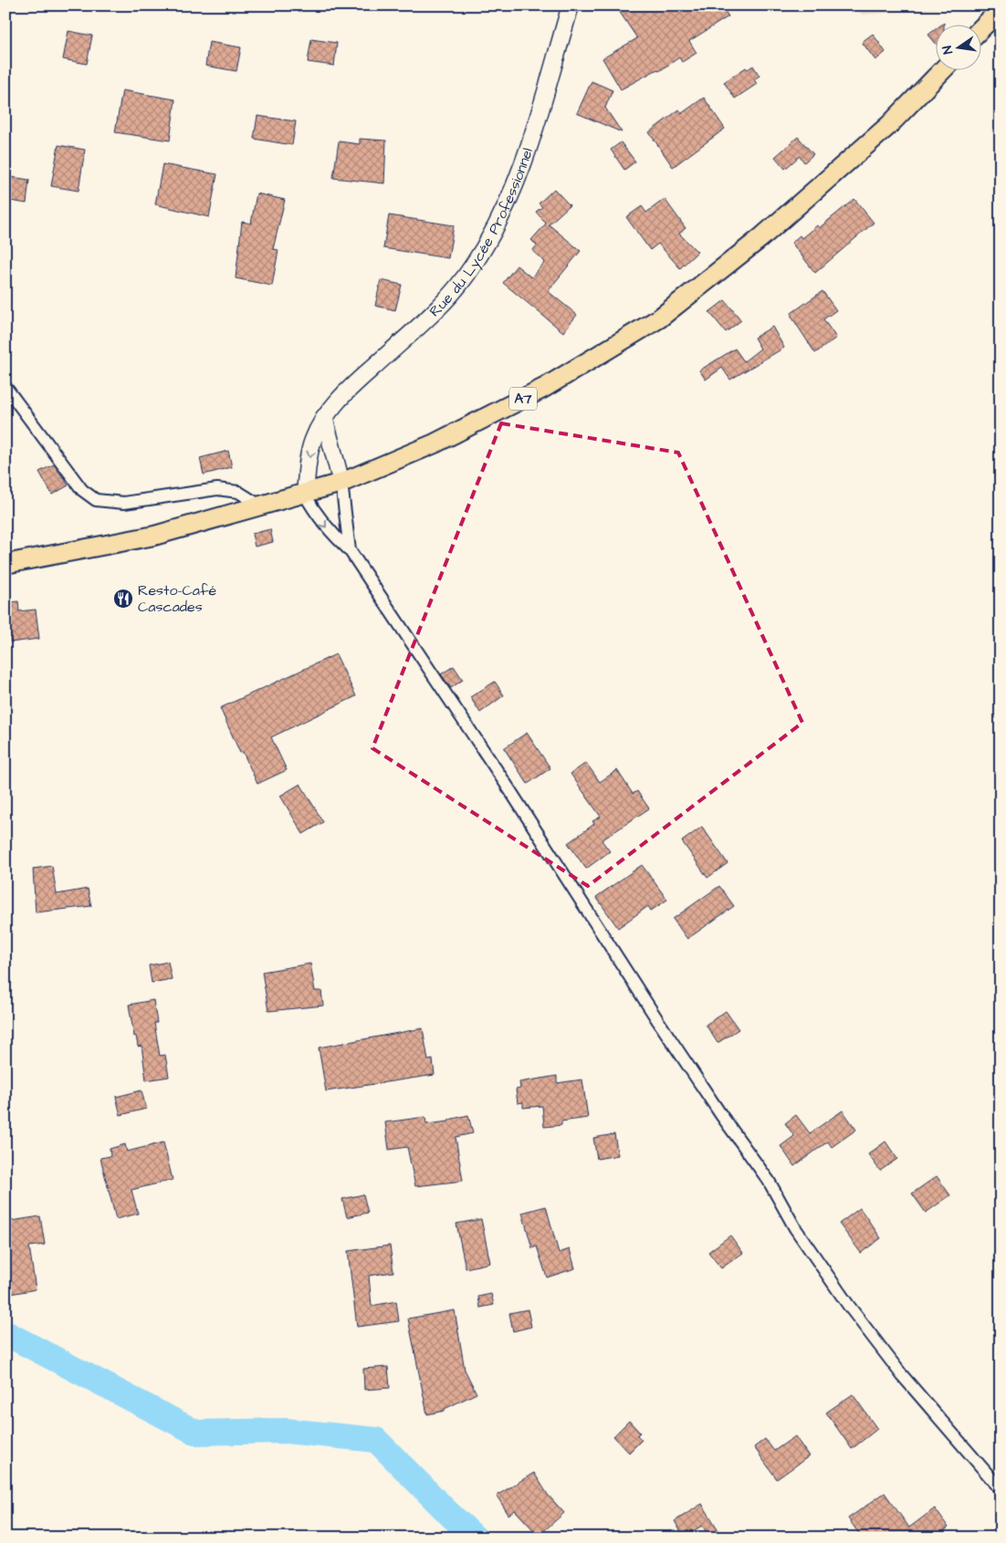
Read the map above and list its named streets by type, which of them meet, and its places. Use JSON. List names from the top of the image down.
{
  "streets": {
    "main road": ["Rue du Lycée Professionnel", "A7"]
  },
  "crossings": [
    ["Rue du Lycée Professionnel", "A7"]
  ],
  "places": {
    "restaurant": ["Resto-Café Cascades"]
  },
  "north": "left"
}
